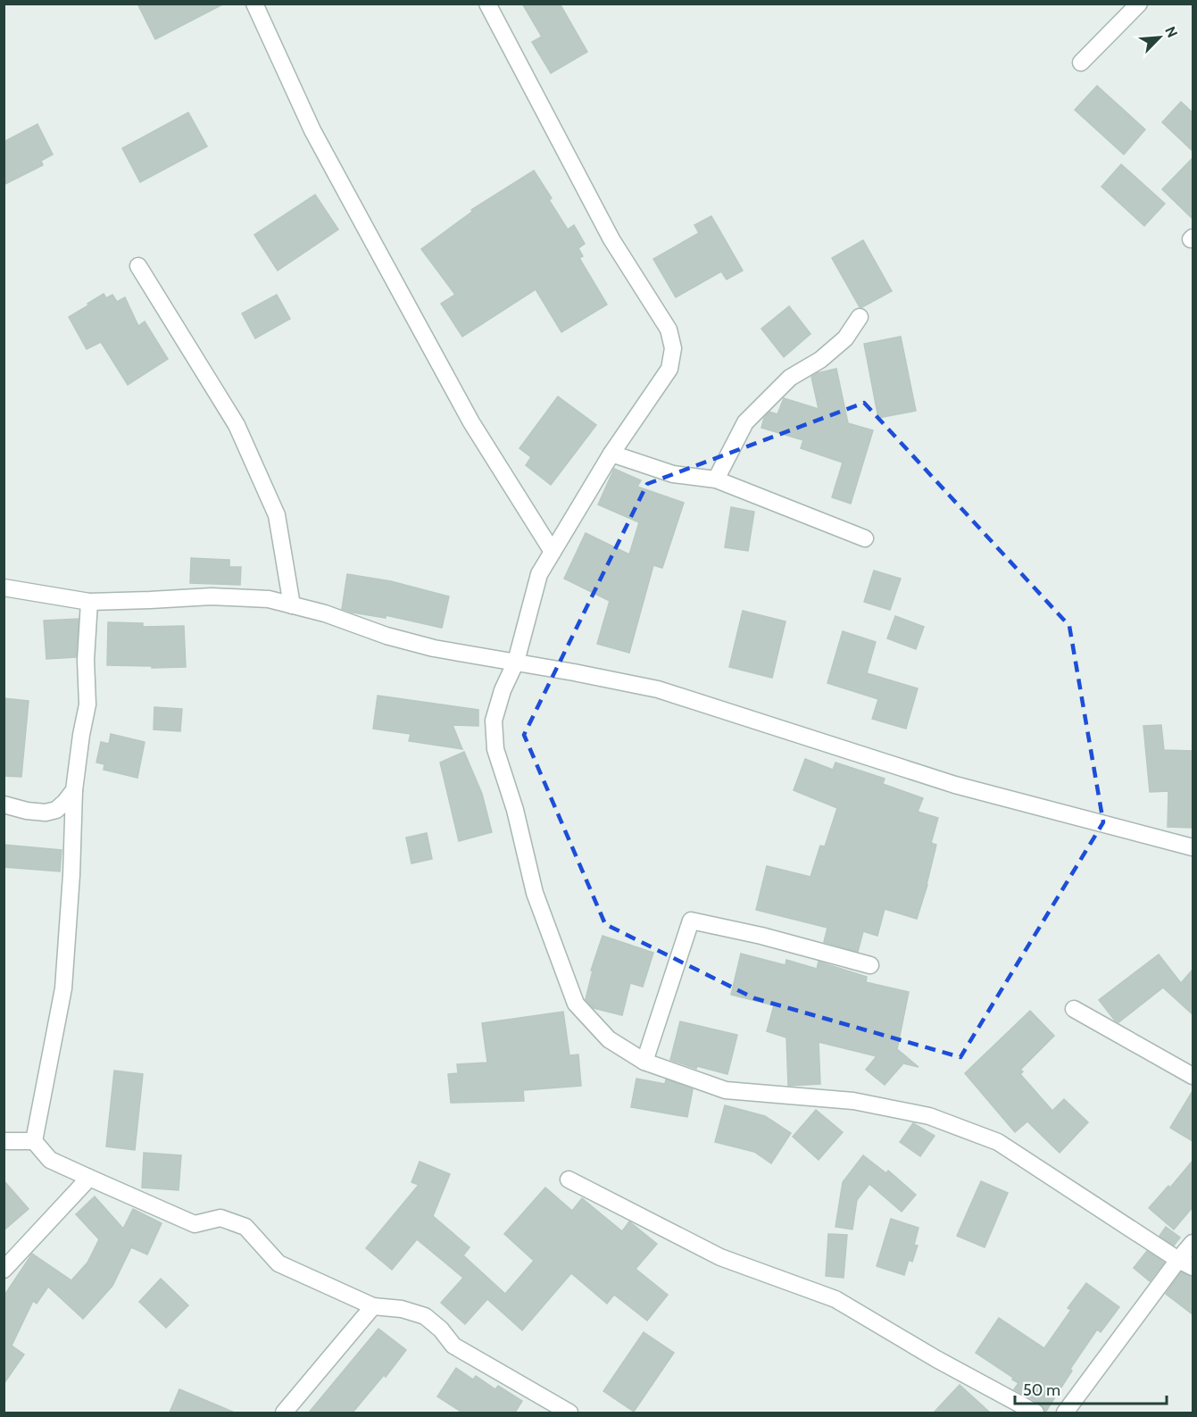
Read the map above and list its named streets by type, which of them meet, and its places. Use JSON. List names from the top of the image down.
{
  "scale_bar": "50 m",
  "north": "top right"
}
